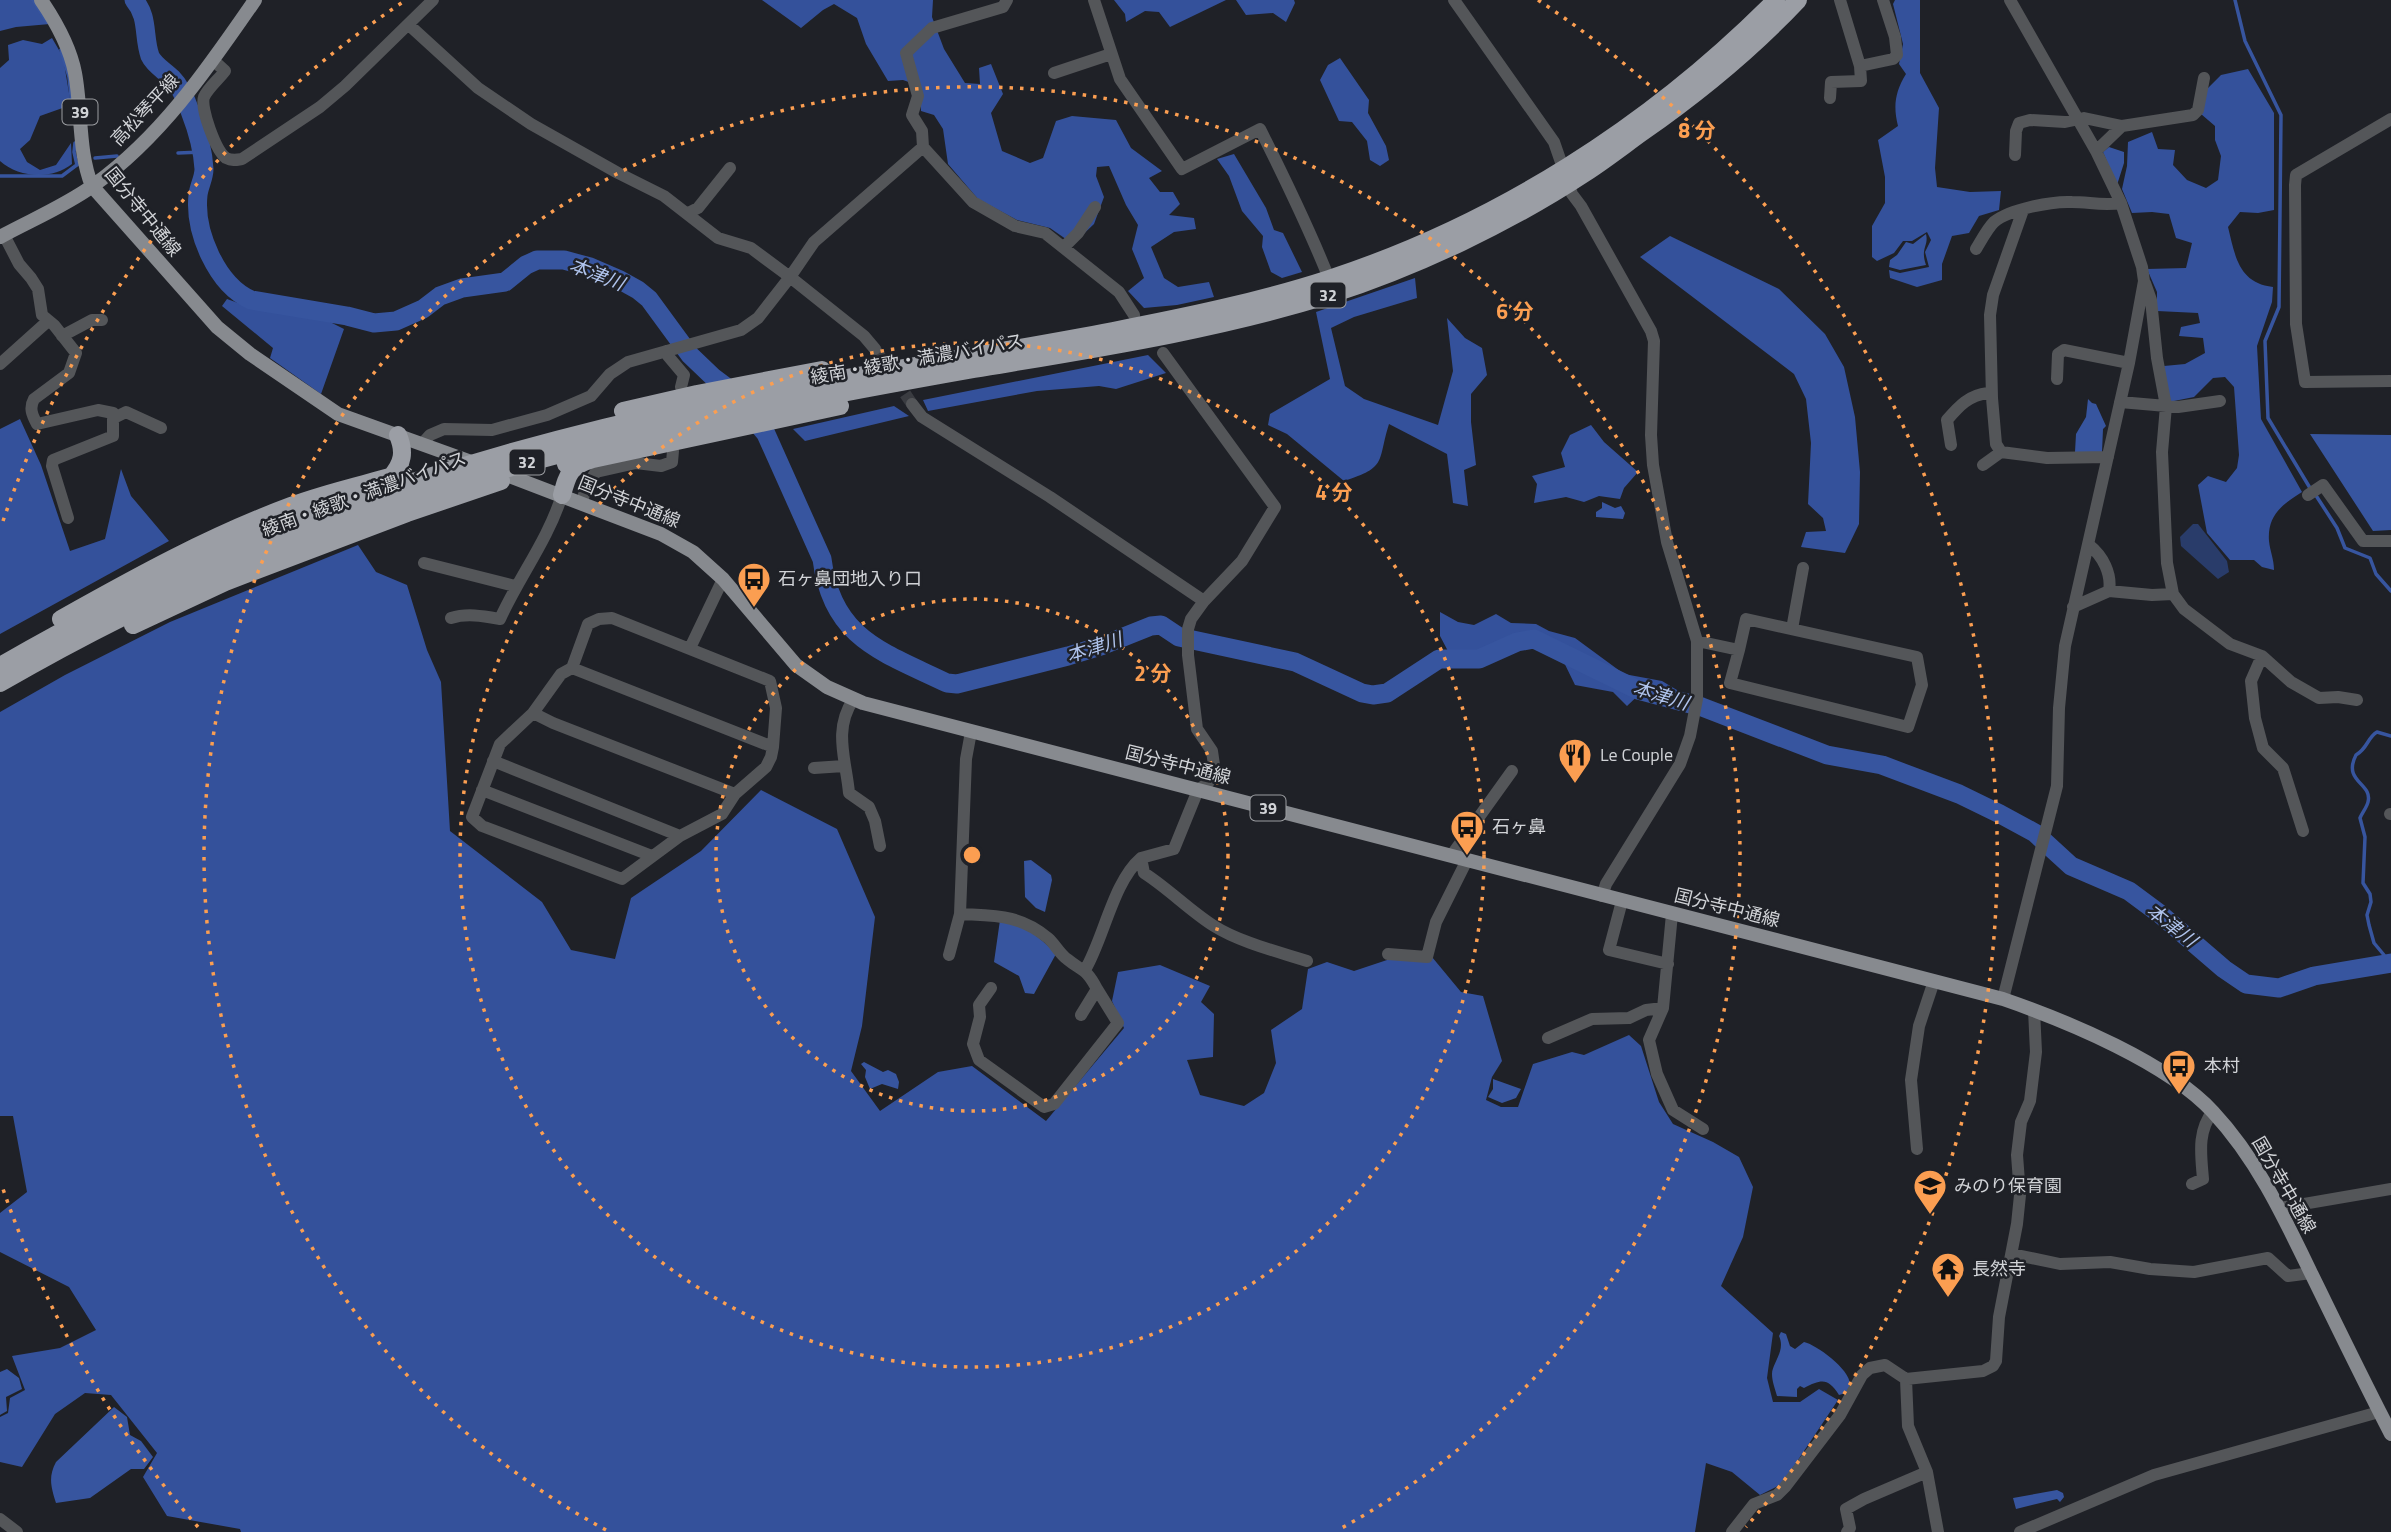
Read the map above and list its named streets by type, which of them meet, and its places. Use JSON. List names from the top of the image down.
{
  "streets": {
    "highway": ["32", "綾南・綾歌・満濃バイパス"],
    "main road": ["高松琴平線", "39", "国分寺中通線"]
  },
  "crossings": [
    ["高松琴平線", "国分寺中通線"]
  ],
  "water": ["本津川"],
  "places": {
    "bus stop": ["石ヶ鼻団地入り口", "石ヶ鼻", "本村"],
    "restaurant": ["Le Couple"],
    "school or university": ["みのり保育園"],
    "temple": ["長然寺"]
  },
  "rings": [
    "8 分",
    "6 分",
    "4 分",
    "2 分"
  ]
}
